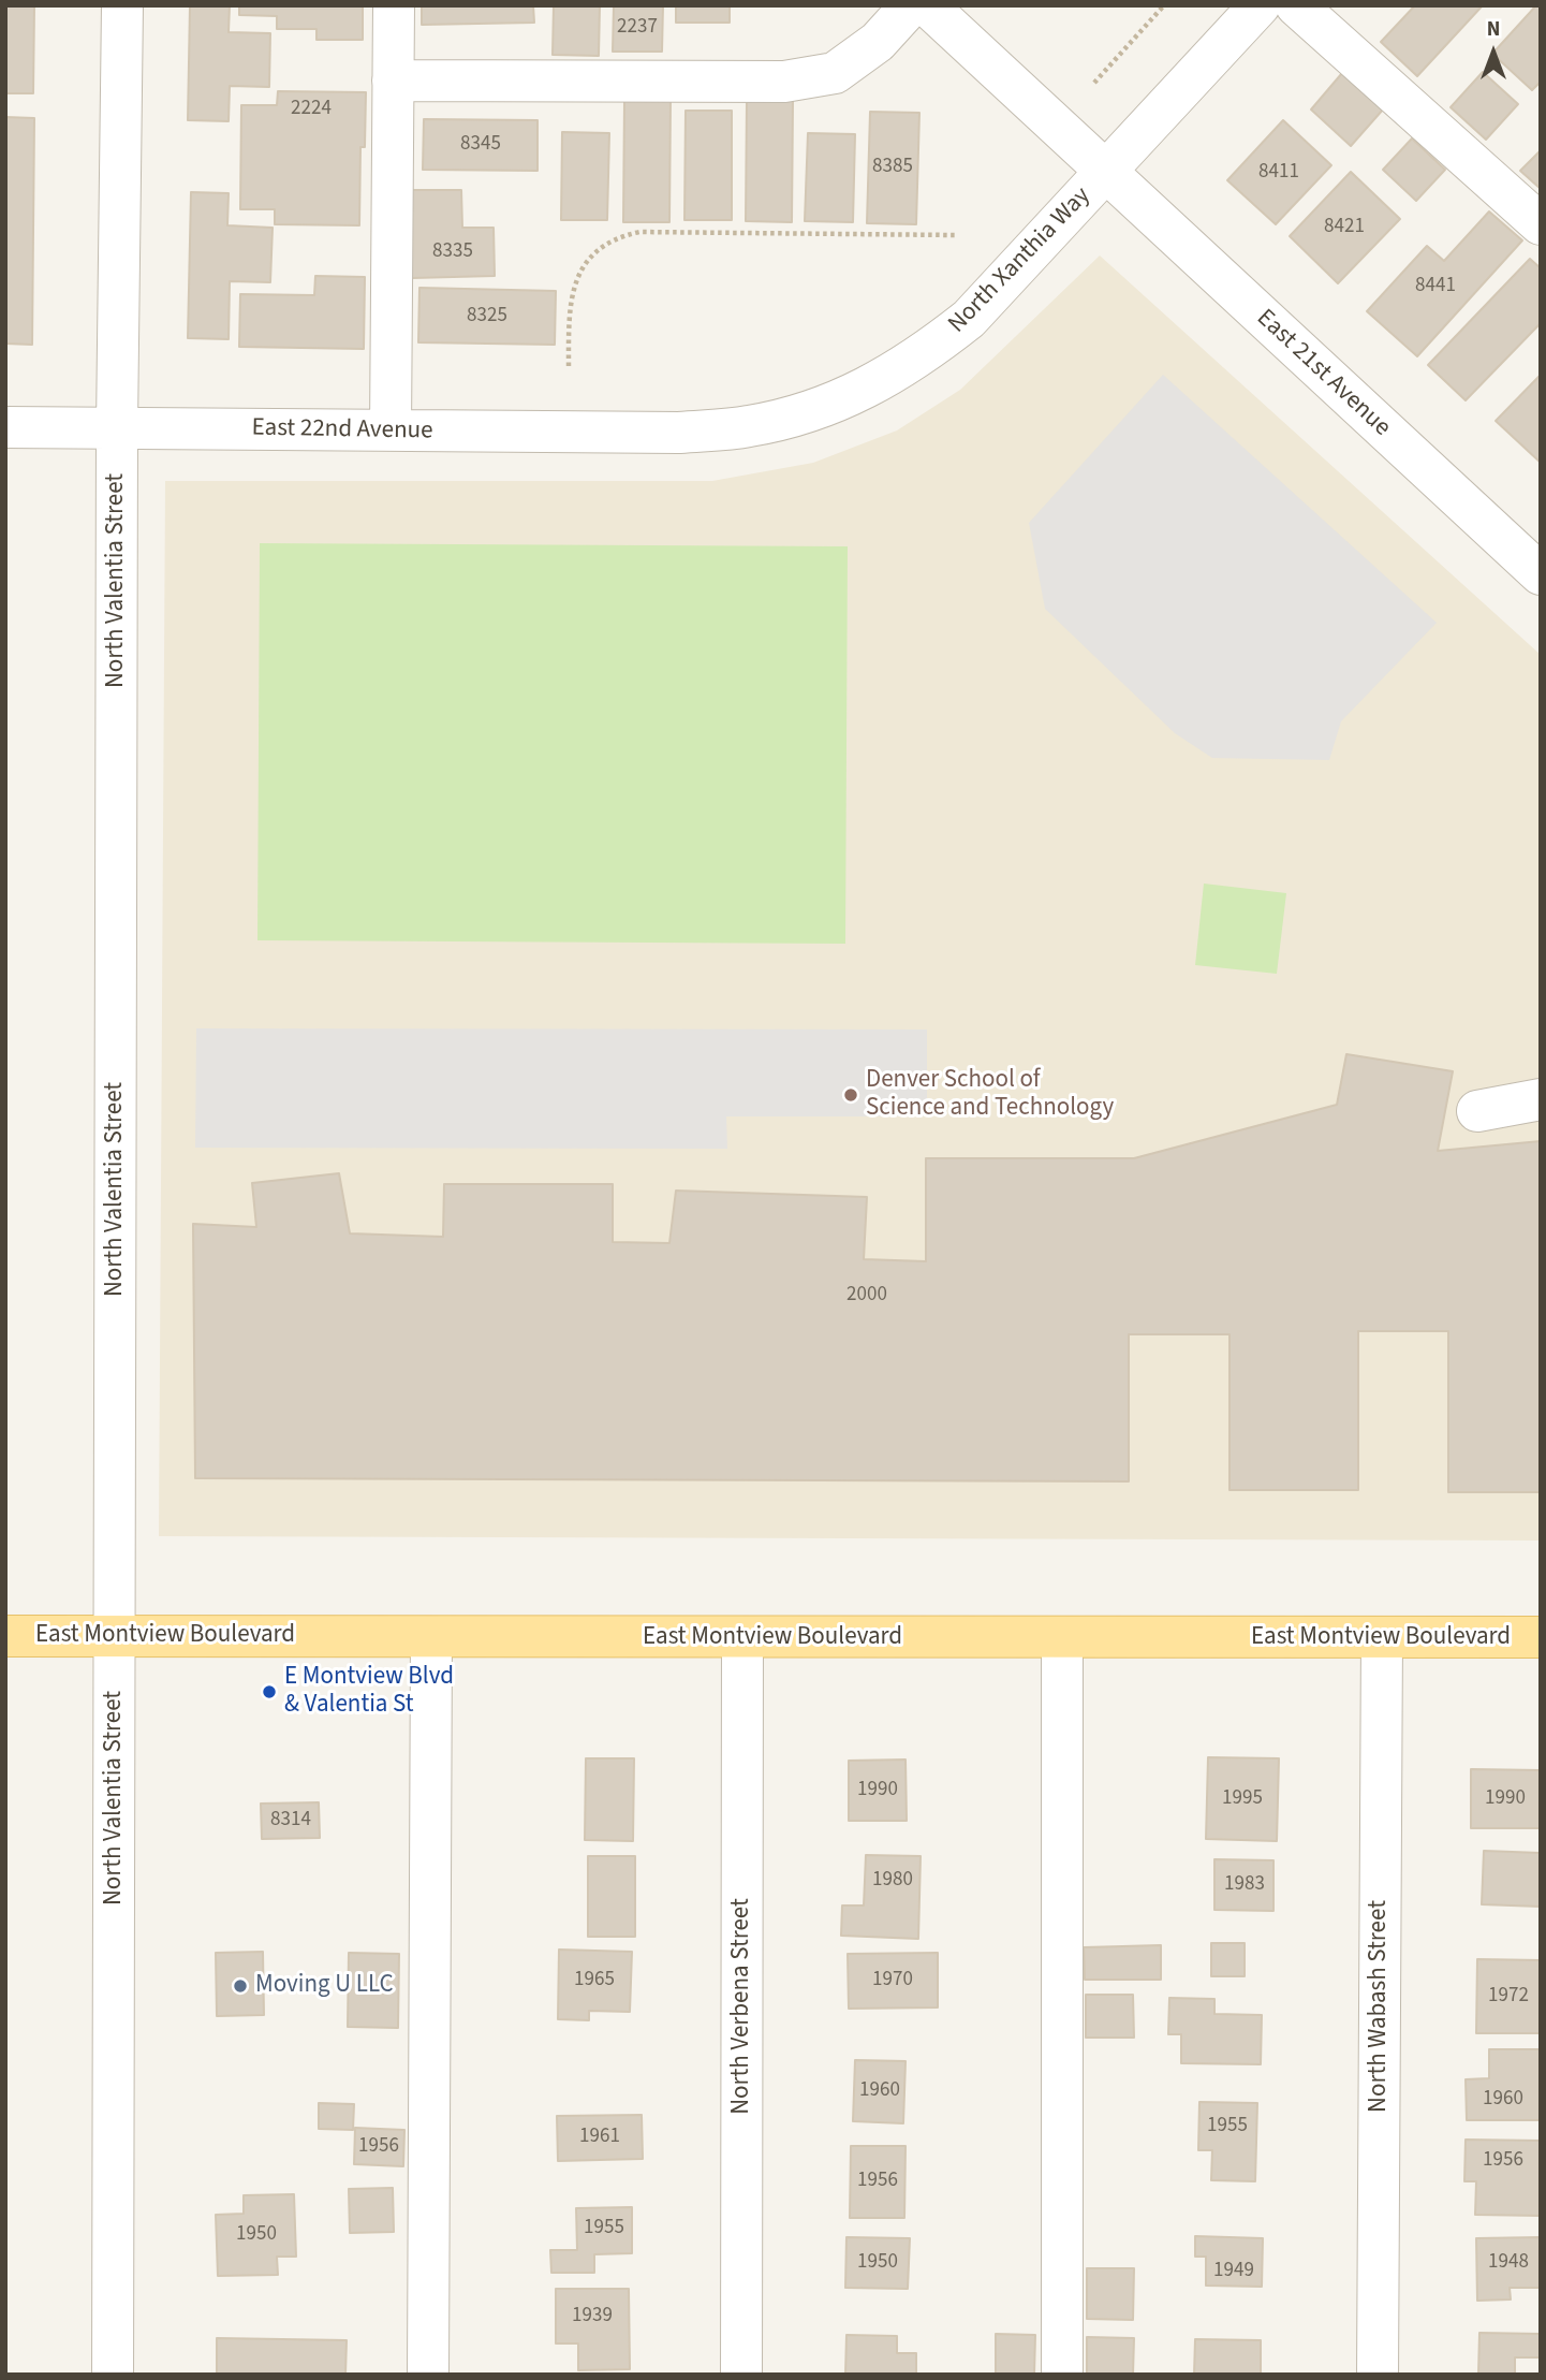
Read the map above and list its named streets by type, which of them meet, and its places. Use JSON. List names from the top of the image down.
{
  "streets": {
    "main road": ["East Montview Boulevard"],
    "street": [
      "North Xanthia Way",
      "East 21st Avenue",
      "East 22nd Avenue",
      "North Valentia Street",
      "North Verbena Street",
      "North Wabash Street"
    ]
  },
  "crossings": [
    ["North Xanthia Way", "East 21st Avenue"],
    ["North Xanthia Way", "East 22nd Avenue"],
    ["East 22nd Avenue", "North Valentia Street"],
    ["North Valentia Street", "East Montview Boulevard"],
    ["East Montview Boulevard", "North Verbena Street"],
    ["East Montview Boulevard", "North Wabash Street"]
  ],
  "places": ["Denver School of Science and Technology", "E Montview Blvd & Valentia St", "Moving U LLC"],
  "house_numbers": [
    "2237",
    "2224",
    "8345",
    "8385",
    "8411",
    "8421",
    "8335",
    "8441",
    "8325",
    "2000",
    "1990",
    "1995",
    "1990",
    "8314",
    "1980",
    "1983",
    "1965",
    "1970",
    "1972",
    "1960",
    "1960",
    "1955",
    "1961",
    "1956",
    "1956",
    "1956",
    "1955",
    "1950",
    "1950",
    "1948",
    "1949",
    "1939"
  ],
  "north": "top"
}
